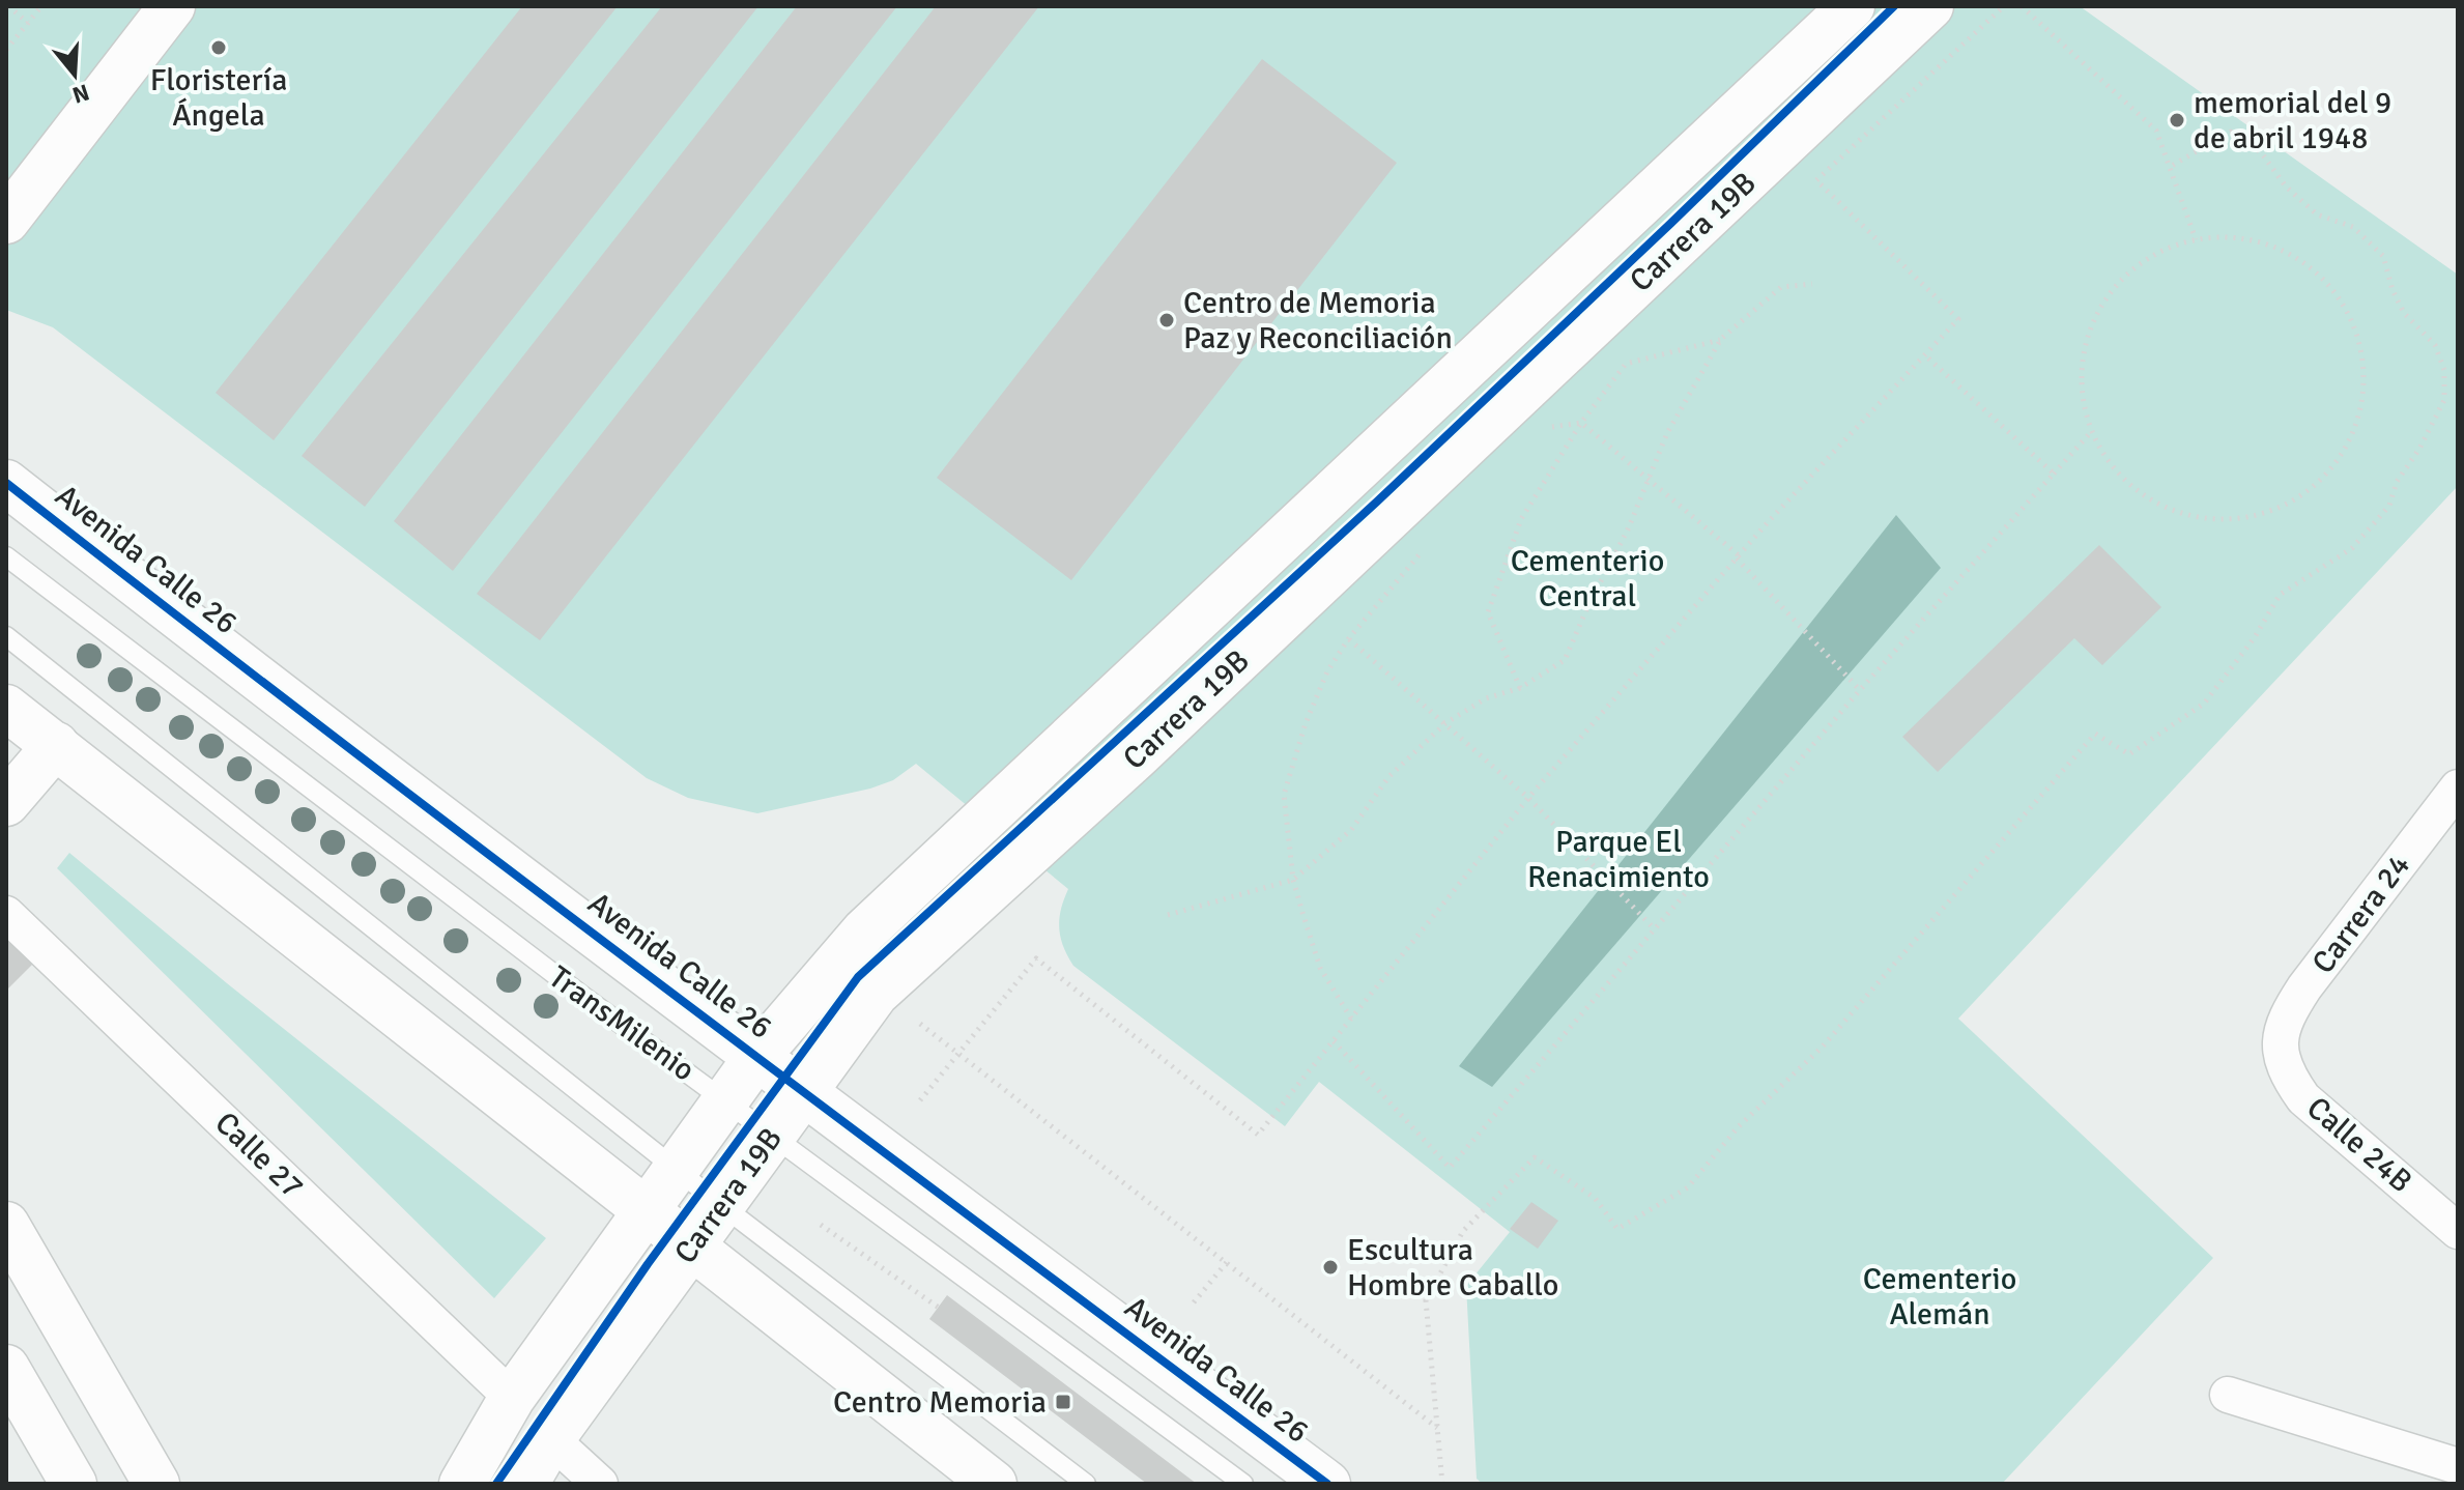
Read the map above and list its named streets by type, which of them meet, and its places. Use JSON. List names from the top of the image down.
{
  "streets": {
    "main road": ["Carrera 19B", "Avenida Calle 26"],
    "street": ["Carrera 24", "Calle 24B", "Calle 27"],
    "lane": ["TransMilenio"]
  },
  "crossings": [
    ["Carrera 19B", "Avenida Calle 26"],
    ["Carrera 19B", "TransMilenio"],
    ["Carrera 19B", "Calle 27"],
    ["Carrera 24", "Calle 24B"]
  ],
  "parks": ["Cementerio Central", "Parque El Renacimiento", "Cementerio Alemán"],
  "places": {
    "other": [
      "Floristería Ángela",
      "memorial del 9 de abril 1948",
      "Centro de Memoria Paz y Reconciliación",
      "Escultura Hombre Caballo"
    ],
    "transit": ["Centro Memoria"]
  },
  "north": "bottom"
}
